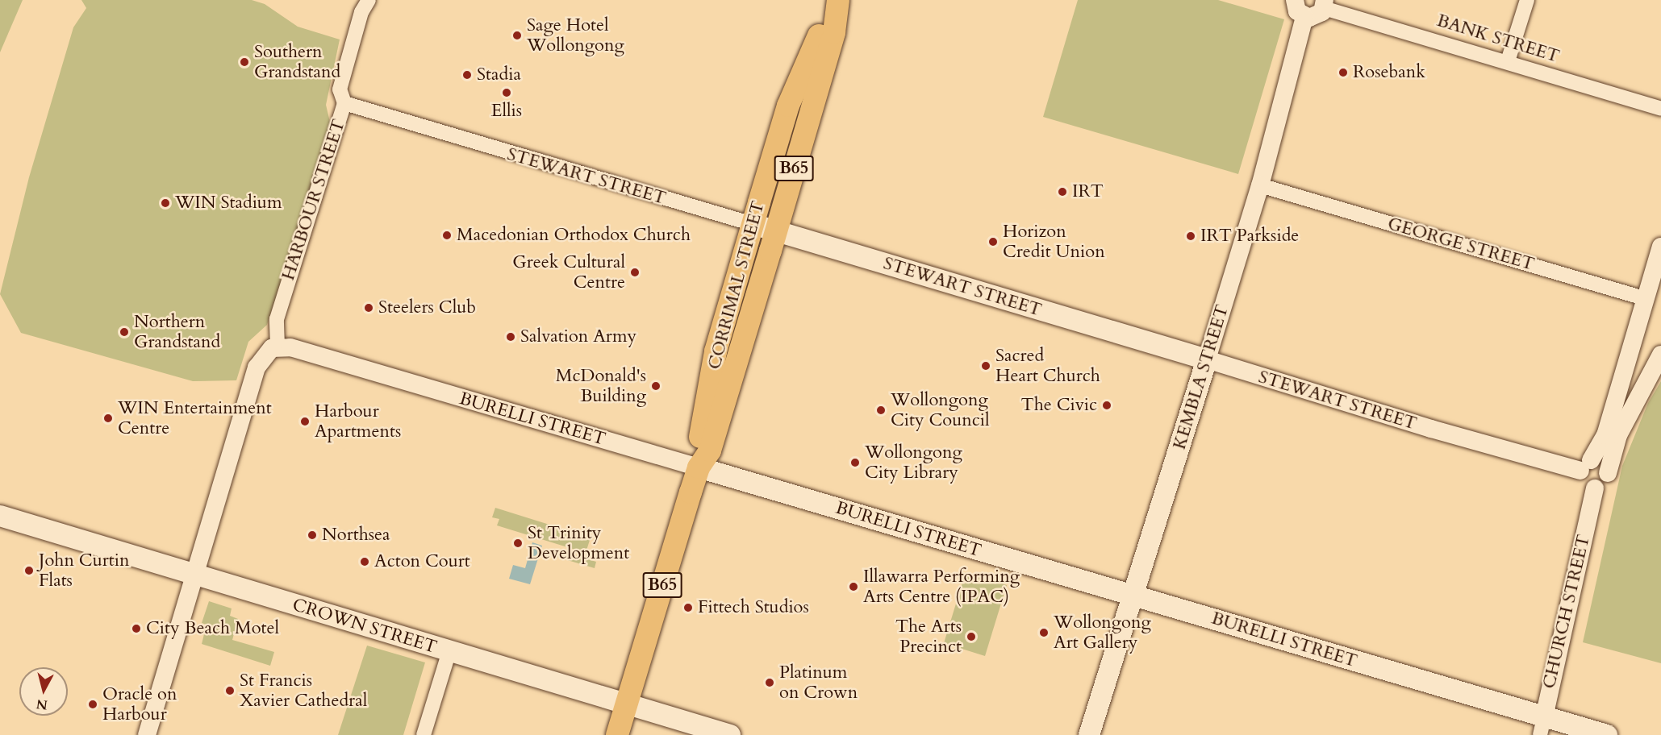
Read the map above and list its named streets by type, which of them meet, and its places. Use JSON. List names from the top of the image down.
{
  "streets": {
    "main road": [
      "B65",
      "STEWART STREET",
      "CORRIMAL STREET",
      "KEMBLA STREET",
      "BURELLI STREET",
      "CROWN STREET"
    ],
    "street": [
      "BANK STREET",
      "HARBOUR STREET",
      "GEORGE STREET",
      "CHURCH STREET"
    ]
  },
  "crossings": [
    ["STEWART STREET", "HARBOUR STREET"],
    ["STEWART STREET", "CORRIMAL STREET"],
    ["STEWART STREET", "KEMBLA STREET"],
    ["STEWART STREET", "CHURCH STREET"],
    ["HARBOUR STREET", "BURELLI STREET"],
    ["GEORGE STREET", "KEMBLA STREET"],
    ["CORRIMAL STREET", "BURELLI STREET"],
    ["CORRIMAL STREET", "CROWN STREET"],
    ["KEMBLA STREET", "BURELLI STREET"],
    ["BURELLI STREET", "CHURCH STREET"]
  ],
  "places": [
    "Sage Hotel Wollongong",
    "Southern Grandstand",
    "Rosebank",
    "Stadia",
    "Ellis",
    "IRT",
    "WIN Stadium",
    "Macedonian Orthodox Church",
    "IRT Parkside",
    "Horizon Credit Union",
    "Greek Cultural Centre",
    "Steelers Club",
    "Northern Grandstand",
    "Salvation Army",
    "Sacred Heart Church",
    "McDonald's Building",
    "The Civic",
    "Wollongong City Council",
    "WIN Entertainment Centre",
    "Harbour Apartments",
    "Wollongong City Library",
    "Northsea",
    "St Trinity Development",
    "Acton Court",
    "John Curtin Flats",
    "Illawarra Performing Arts Centre (IPAC)",
    "Fittech Studios",
    "City Beach Motel",
    "Wollongong Art Gallery",
    "The Arts Precinct",
    "Platinum on Crown",
    "St Francis Xavier Cathedral",
    "Oracle on Harbour"
  ],
  "north": "bottom"
}
